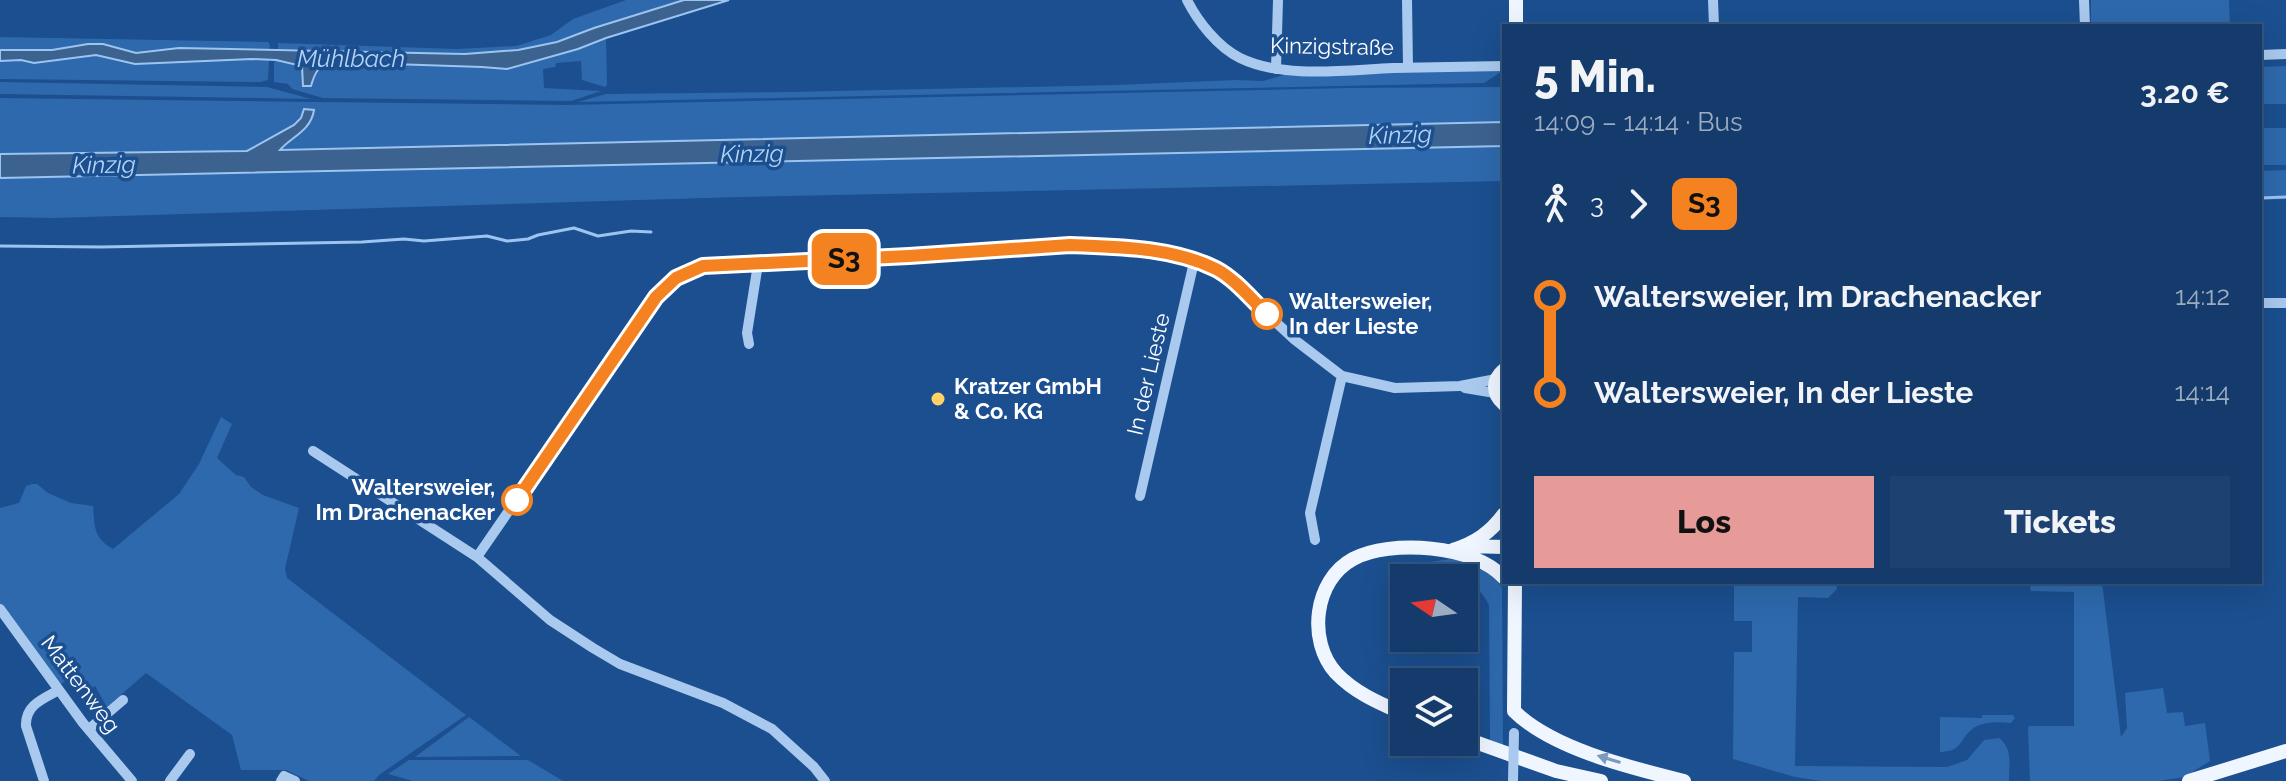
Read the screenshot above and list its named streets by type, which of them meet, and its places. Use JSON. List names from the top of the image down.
{
  "streets": {
    "street": ["Kinzigstraße", "In der Lieste", "Mattenweg"]
  },
  "water": ["Mühlbach", "Kinzig"],
  "places": ["Waltersweier, In der Lieste", "Kratzer GmbH & Co. KG", "Waltersweier, Im Drachenacker"],
  "lines": ["bus line S3"],
  "north": "left",
  "page": {
    "on_map": "S3",
    "heading": ["5 Min.", "14:09 – 14:14 · Bus", "3.20 €"],
    "legs": ["3", "S3"],
    "list": [
      {
        "name": "Waltersweier, Im Drachenacker",
        "value": "14:12"
      },
      {
        "name": "Waltersweier, In der Lieste",
        "value": "14:14"
      }
    ],
    "buttons": ["Los", "Tickets"]
  }
}
